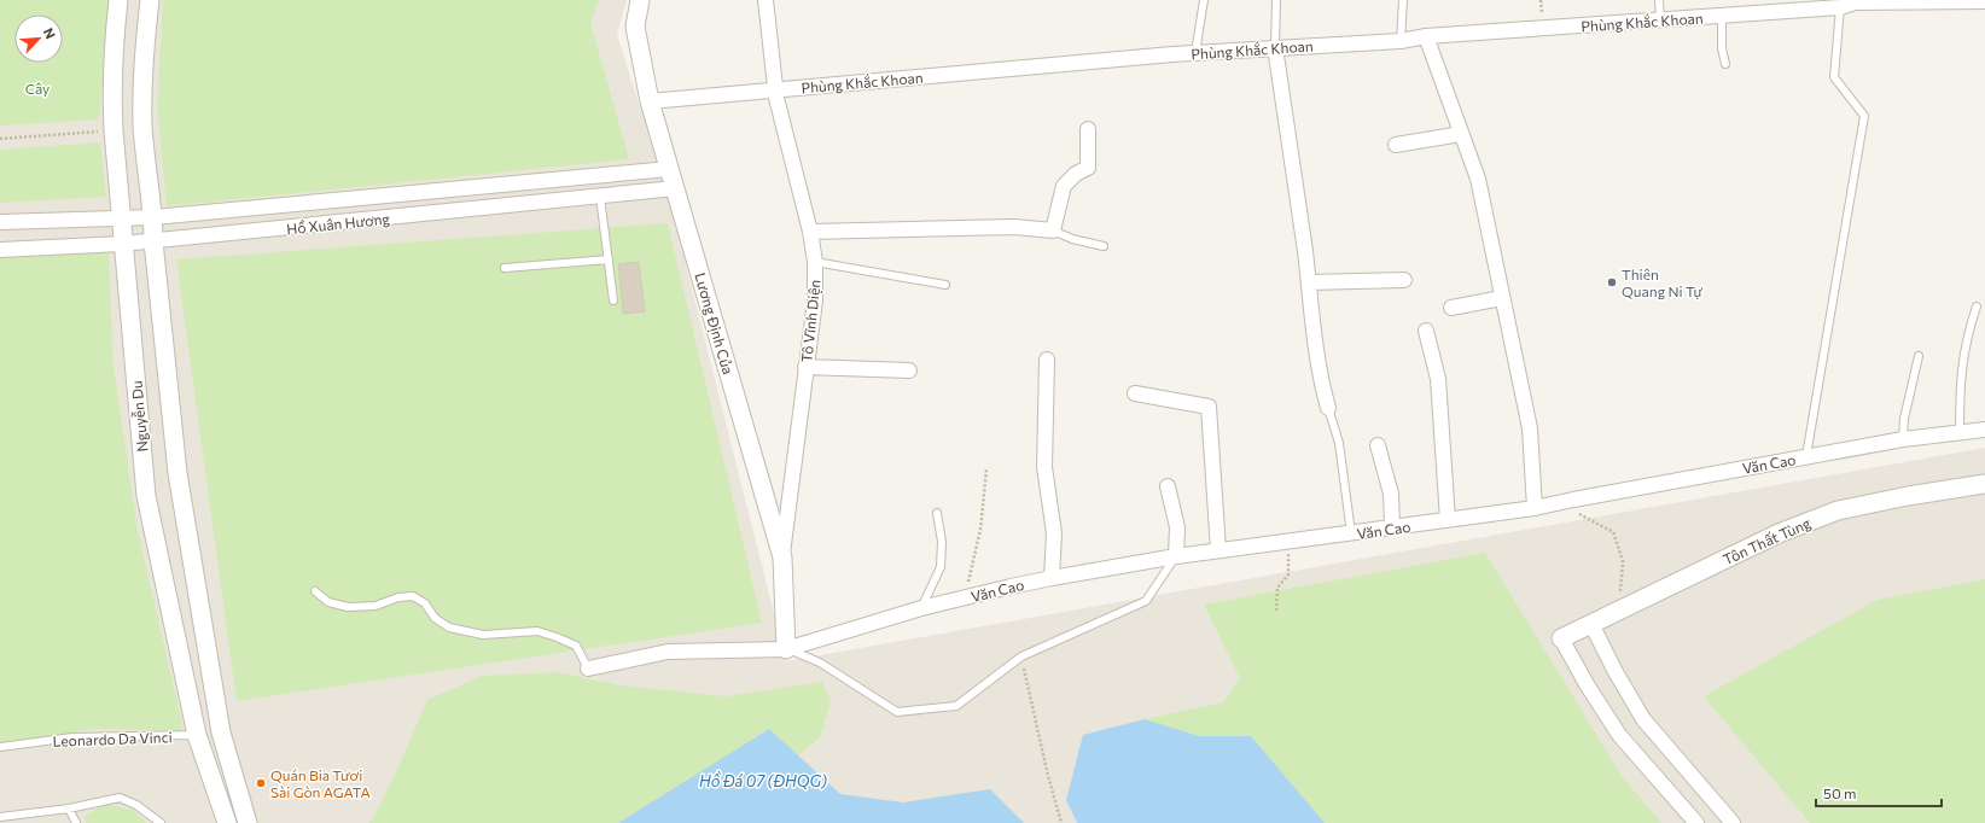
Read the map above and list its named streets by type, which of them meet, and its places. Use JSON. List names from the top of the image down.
{
  "streets": {
    "street": [
      "Phùng Khắc Khoan",
      "Hồ Xuân Hương",
      "Tô Vĩnh Diện",
      "Lương Định Của",
      "Nguyễn Du",
      "Văn Cao",
      "Tôn Thất Tùng"
    ],
    "lane": ["Leonardo Da Vinci"]
  },
  "crossings": [
    ["Phùng Khắc Khoan", "Tô Vĩnh Diện"],
    ["Phùng Khắc Khoan", "Lương Định Của"],
    ["Hồ Xuân Hương", "Lương Định Của"],
    ["Hồ Xuân Hương", "Nguyễn Du"],
    ["Tô Vĩnh Diện", "Lương Định Của"],
    ["Lương Định Của", "Văn Cao"],
    ["Nguyễn Du", "Leonardo Da Vinci"]
  ],
  "water": ["Hồ Đá 07 (ĐHQG)"],
  "parks": ["Cây"],
  "places": ["Thiên Quang Ni Tự", "Quán Bia Tươi Sài Gòn AGATA"],
  "scale_bar": "50 m",
  "north": "top right"
}
